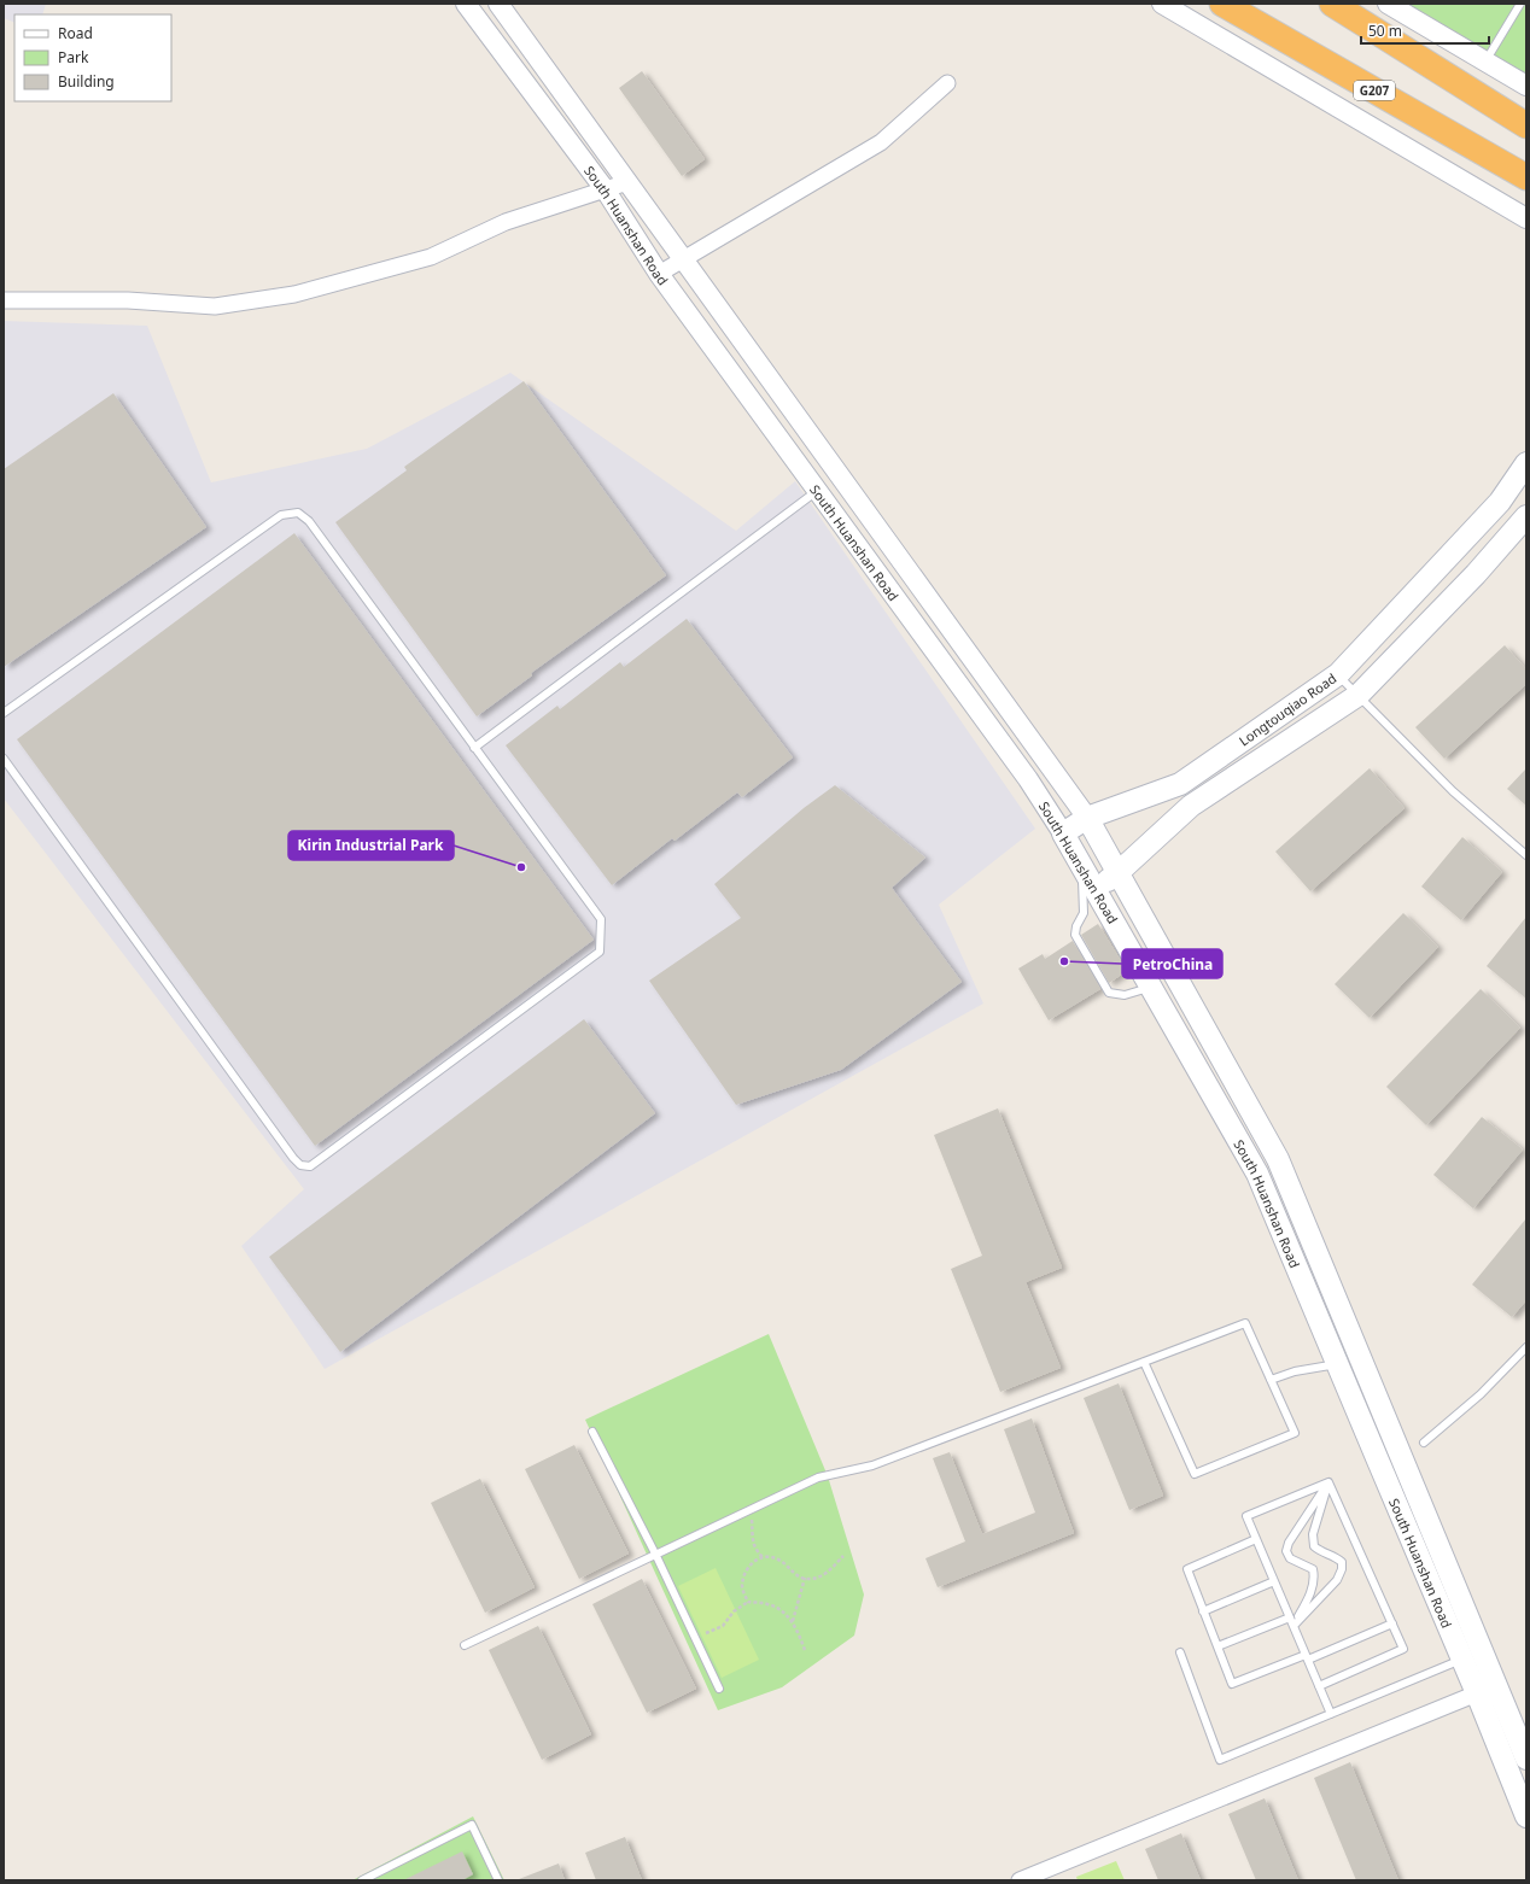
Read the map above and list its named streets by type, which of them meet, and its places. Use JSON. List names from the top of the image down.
{
  "streets": {
    "highway": ["G207"],
    "main road": ["South Huanshan Road", "Longtouqiao Road"]
  },
  "crossings": [
    ["South Huanshan Road", "Longtouqiao Road"]
  ],
  "places": ["Kirin Industrial Park", "PetroChina"],
  "legend": ["Road", "Park", "Building"],
  "scale_bar": "50 m"
}
